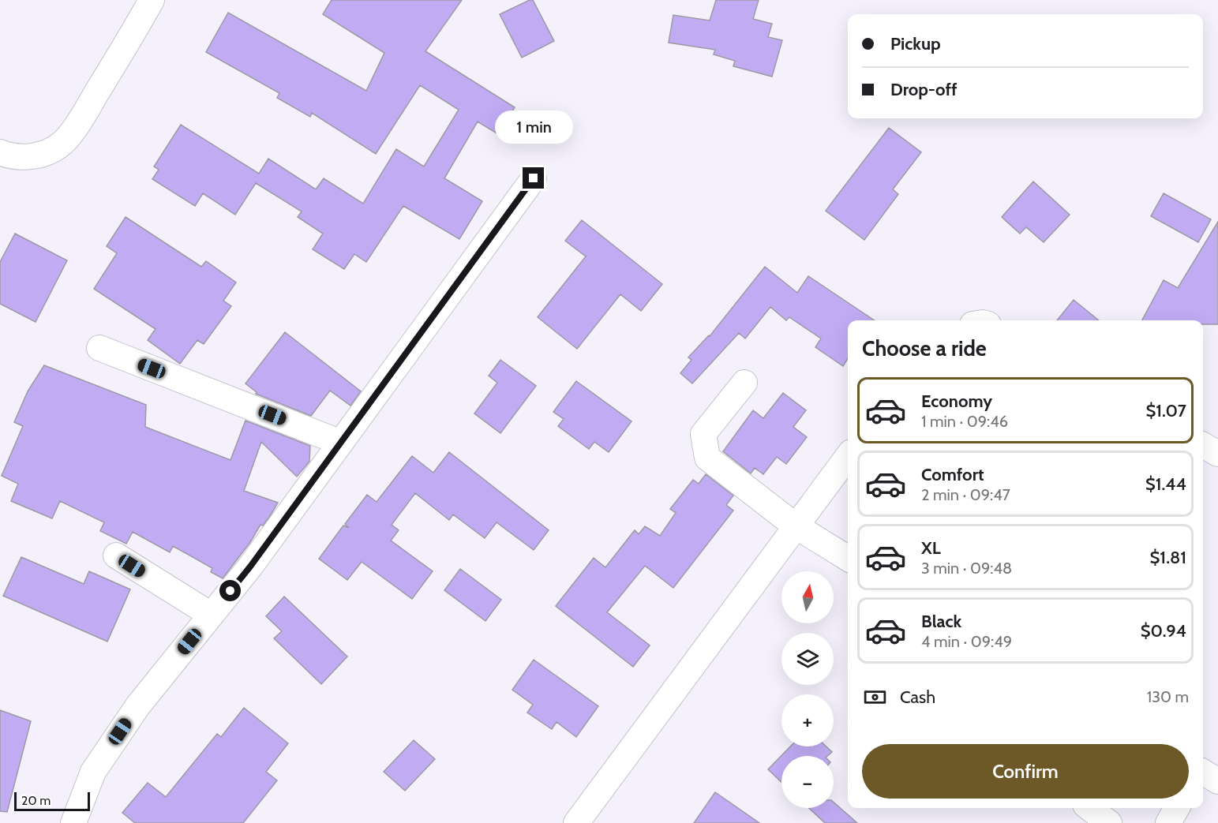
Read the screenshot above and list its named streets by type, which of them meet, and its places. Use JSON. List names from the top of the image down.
{
  "scale_bar": "20 m",
  "north": "top",
  "page": {
    "banner": ["Pickup", "Drop-off"],
    "bubble": "1 min",
    "heading": "Choose a ride",
    "list": [
      {
        "name": "Economy",
        "note": "1 min · 09:46",
        "value": "$1.07"
      },
      {
        "name": "Comfort",
        "note": "2 min · 09:47",
        "value": "$1.44"
      },
      {
        "name": "XL",
        "note": "3 min · 09:48",
        "value": "$1.81"
      },
      {
        "name": "Black",
        "note": "4 min · 09:49",
        "value": "$0.94"
      }
    ],
    "map_buttons": ["+", "−"],
    "pay": ["Cash", "130 m"],
    "buttons": "Confirm",
    "scale": "20 m"
  }
}
